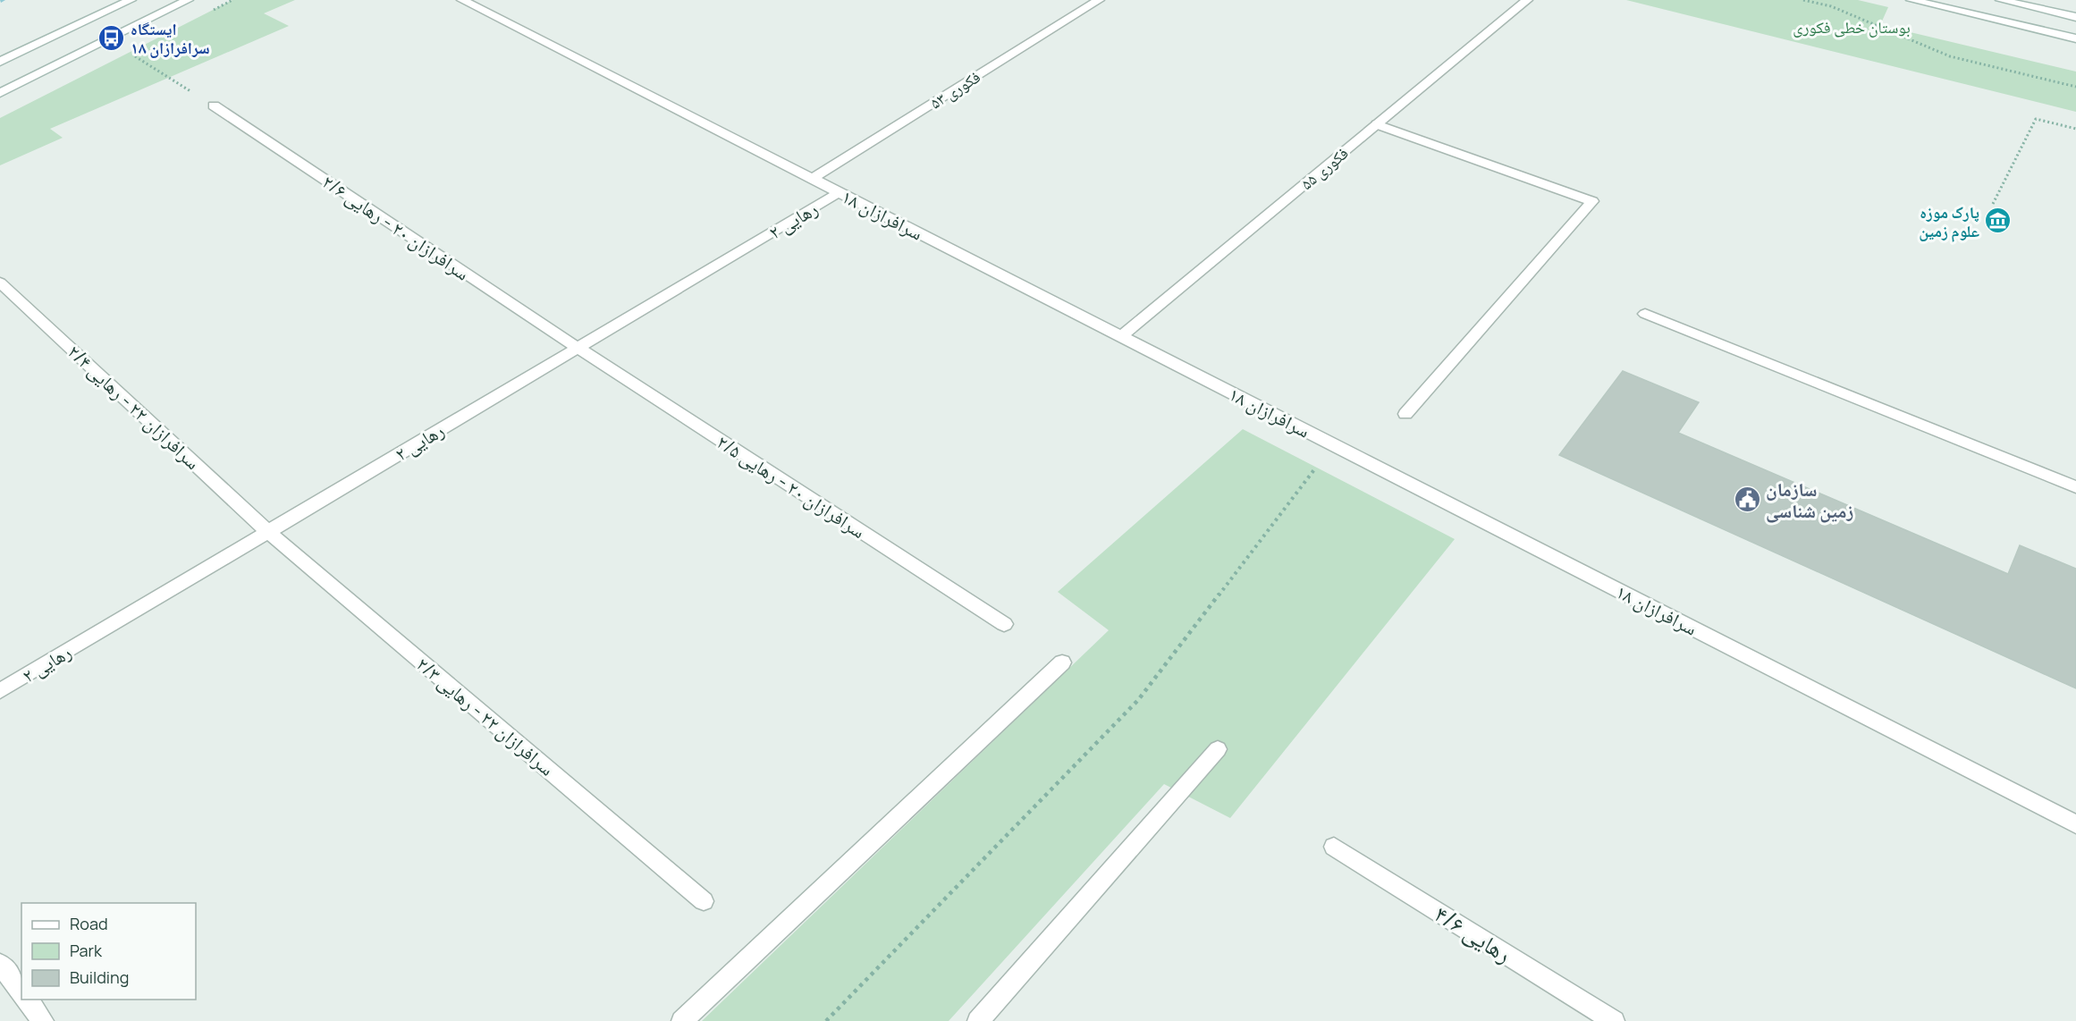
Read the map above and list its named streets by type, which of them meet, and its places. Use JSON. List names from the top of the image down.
{
  "streets": {
    "street": [
      "فکوری ۵۳",
      "فکوری ۵۵",
      "سرافرازان ۱۸",
      "رهایی ۲",
      "سرافرازان ۲۰ - رهایی ۲/۶",
      "سرافرازان ۲۲ - رهایی ۲/۴",
      "سرافرازان ۲۰ - رهایی ۲/۵",
      "سرافرازان ۲۲ - رهایی ۲/۳",
      "رهایی ۴/۶"
    ]
  },
  "crossings": [
    ["فکوری ۵۳", "سرافرازان ۱۸"],
    ["فکوری ۵۵", "سرافرازان ۱۸"],
    ["سرافرازان ۱۸", "رهایی ۲"],
    ["رهایی ۲", "سرافرازان ۲۰ - رهایی ۲/۶"],
    ["رهایی ۲", "سرافرازان ۲۲ - رهایی ۲/۴"],
    ["رهایی ۲", "سرافرازان ۲۰ - رهایی ۲/۵"],
    ["رهایی ۲", "سرافرازان ۲۲ - رهایی ۲/۳"],
    ["سرافرازان ۲۰ - رهایی ۲/۶", "سرافرازان ۲۰ - رهایی ۲/۵"],
    ["سرافرازان ۲۲ - رهایی ۲/۴", "سرافرازان ۲۲ - رهایی ۲/۳"]
  ],
  "parks": ["بوستان خطی فکوری"],
  "places": {
    "bus stop": ["ایستگاه سرافرازان ۱۸"],
    "museum": ["پارک موزه علوم زمین"],
    "public building": ["سازمان زمین شناسی"]
  },
  "legend": ["Road", "Park", "Building"]
}
